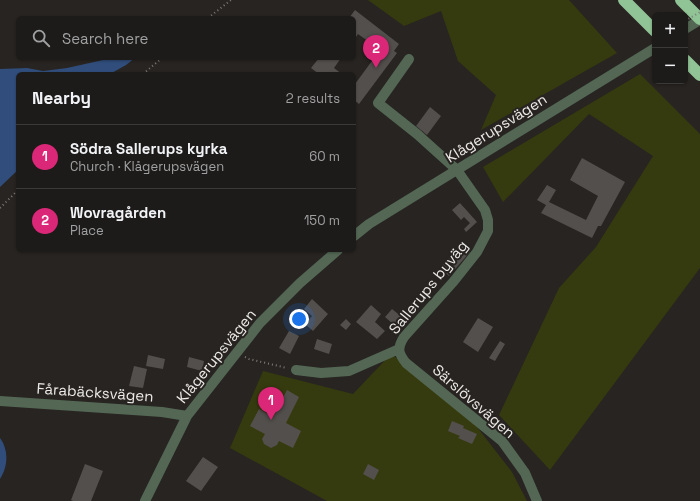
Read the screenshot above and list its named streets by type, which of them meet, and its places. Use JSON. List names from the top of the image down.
{
  "streets": {
    "street": [
      "Klågerupsvägen",
      "Sallerups byväg",
      "Fårabäcksvägen",
      "Särslövsvägen"
    ]
  },
  "crossings": [
    ["Klågerupsvägen", "Sallerups byväg"],
    ["Klågerupsvägen", "Fårabäcksvägen"],
    ["Sallerups byväg", "Särslövsvägen"]
  ],
  "page": {
    "map_buttons": ["+", "−"],
    "search": "Search here",
    "pins": ["2", "1"],
    "heading": ["Nearby", "2 results"],
    "list": [
      {
        "mark": "1",
        "name": "Södra Sallerups kyrka",
        "note": "Church · Klågerupsvägen",
        "value": "60 m"
      },
      {
        "mark": "2",
        "name": "Wovragården",
        "note": "Place",
        "value": "150 m"
      }
    ]
  }
}
